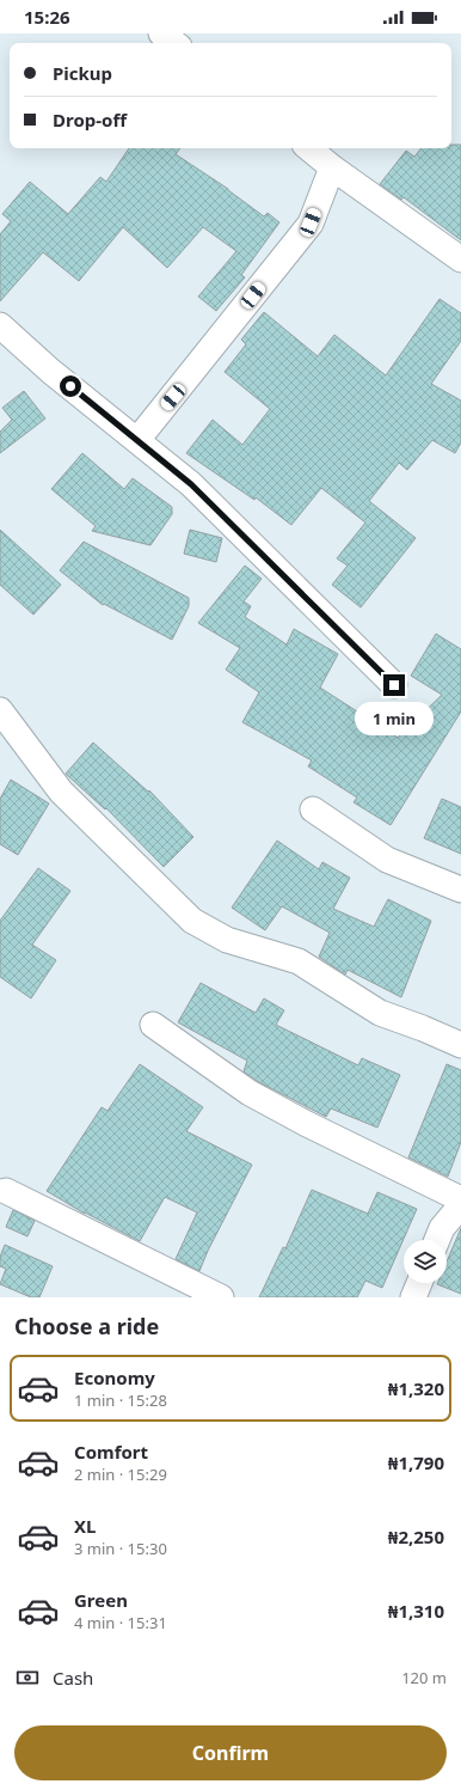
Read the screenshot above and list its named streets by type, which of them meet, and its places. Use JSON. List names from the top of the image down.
{
  "page": {
    "status": "15:26",
    "banner": ["Pickup", "Drop-off"],
    "bubble": "1 min",
    "heading": "Choose a ride",
    "list": [
      {
        "name": "Economy",
        "note": "1 min · 15:28",
        "value": "₦1,320"
      },
      {
        "name": "Comfort",
        "note": "2 min · 15:29",
        "value": "₦1,790"
      },
      {
        "name": "XL",
        "note": "3 min · 15:30",
        "value": "₦2,250"
      },
      {
        "name": "Green",
        "note": "4 min · 15:31",
        "value": "₦1,310"
      }
    ],
    "pay": ["Cash", "120 m"],
    "buttons": "Confirm"
  }
}
